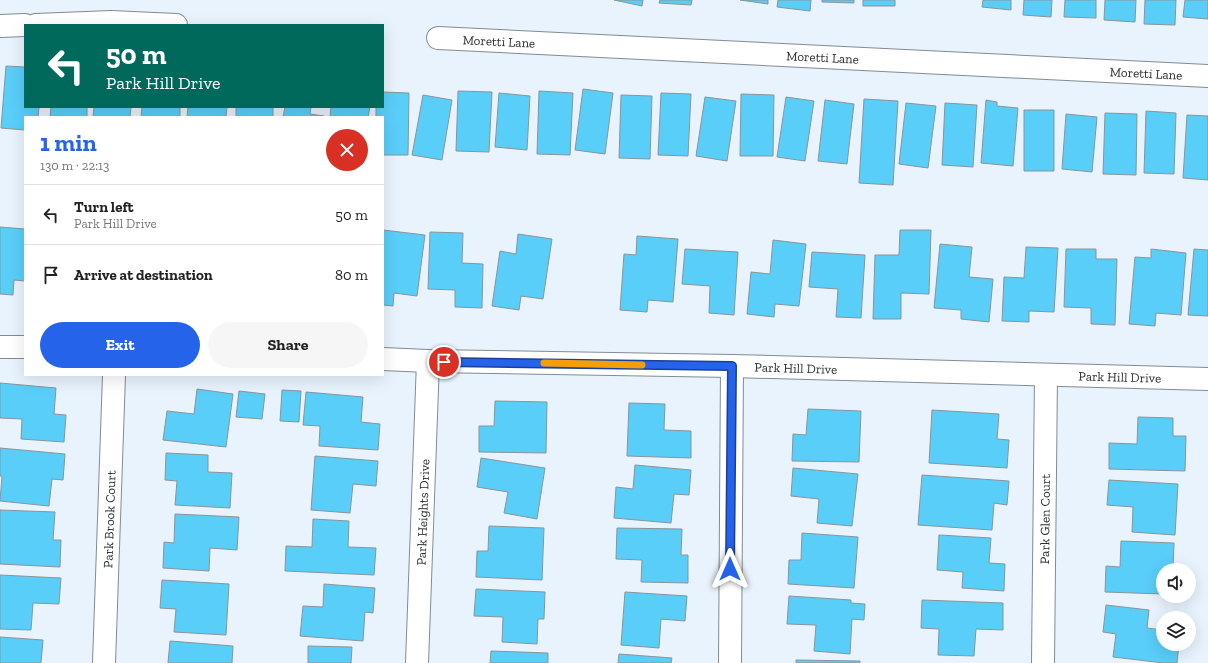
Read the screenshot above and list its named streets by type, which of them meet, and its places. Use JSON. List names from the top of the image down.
{
  "streets": {
    "street": [
      "Moretti Lane",
      "Park Hill Drive",
      "Park Heights Drive",
      "Park Brook Court",
      "Park Glen Court"
    ]
  },
  "crossings": [
    ["Park Hill Drive", "Park Heights Drive"],
    ["Park Hill Drive", "Park Glen Court"]
  ],
  "page": {
    "turn": ["50 m", "Park Hill Drive"],
    "heading": ["1 min", "130 m · 22:13"],
    "list": [
      {
        "name": "Turn left",
        "note": "Park Hill Drive",
        "value": "50 m"
      },
      {
        "name": "Arrive at destination",
        "value": "80 m"
      }
    ],
    "buttons": ["Exit", "Share"]
  }
}
